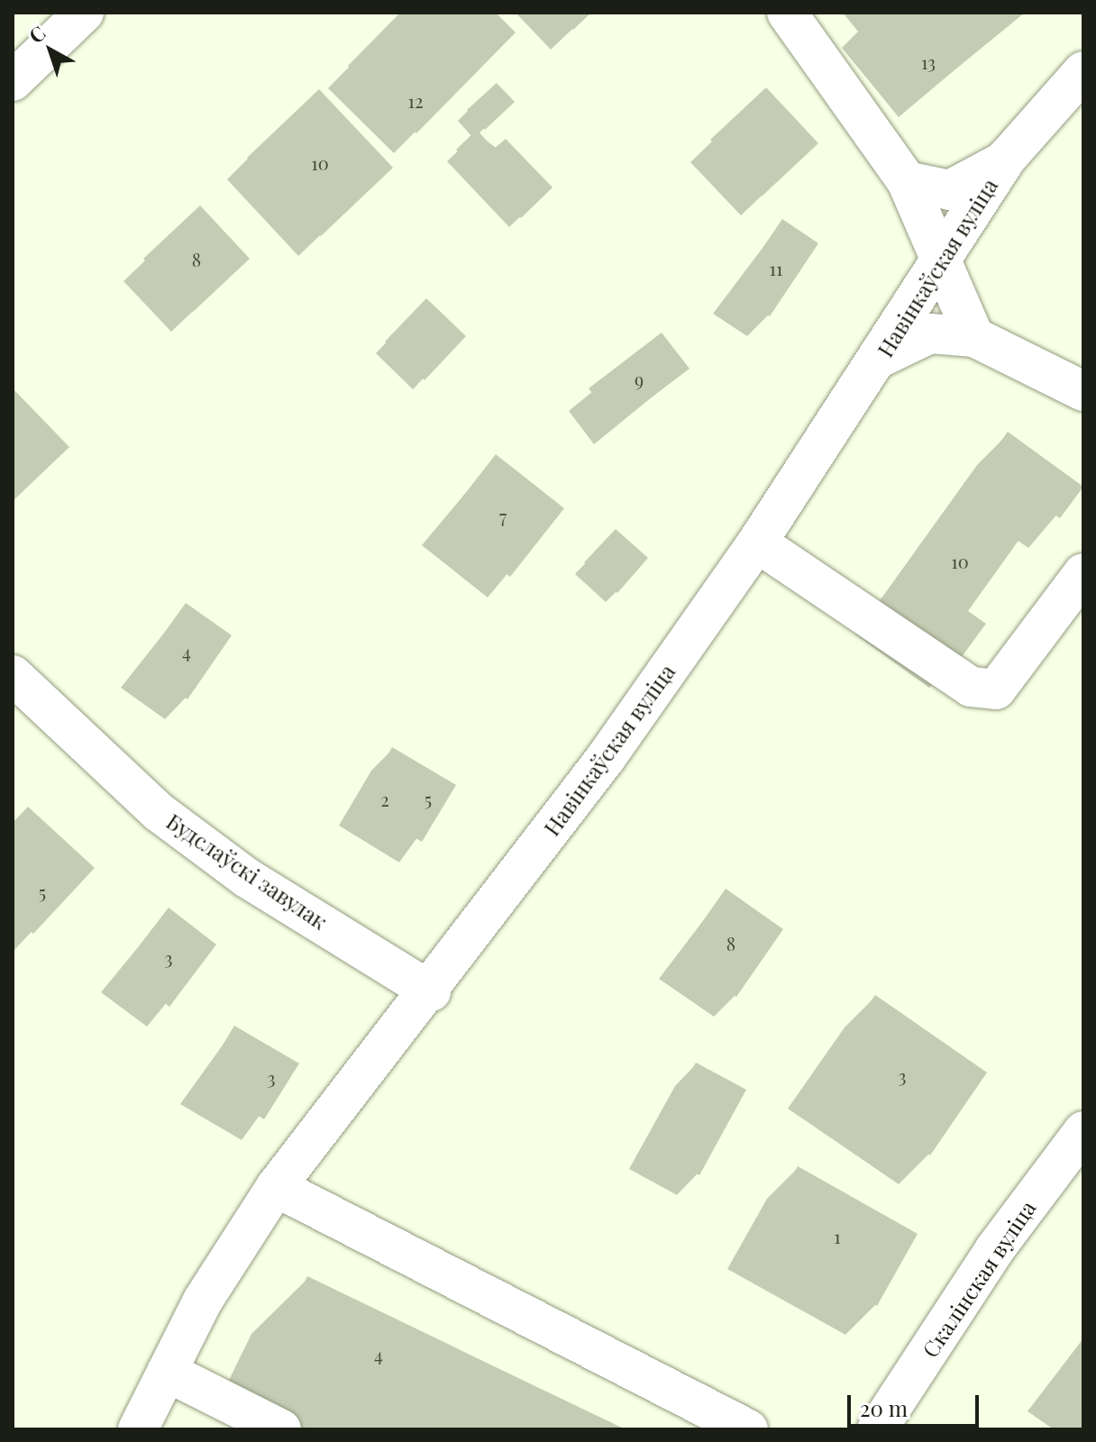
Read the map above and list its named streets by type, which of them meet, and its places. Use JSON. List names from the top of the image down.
{
  "streets": {
    "street": ["Навінкаўская вуліца", "Будслаўскі завулак", "Скалінская вуліца"]
  },
  "crossings": [
    ["Навінкаўская вуліца", "Будслаўскі завулак"]
  ],
  "house_numbers": [
    "13",
    "12",
    "10",
    "8",
    "11",
    "9",
    "7",
    "10",
    "4",
    "2",
    "5",
    "5",
    "8",
    "3",
    "3",
    "3",
    "1",
    "4"
  ],
  "scale_bar": "20 m",
  "north": "top left"
}
